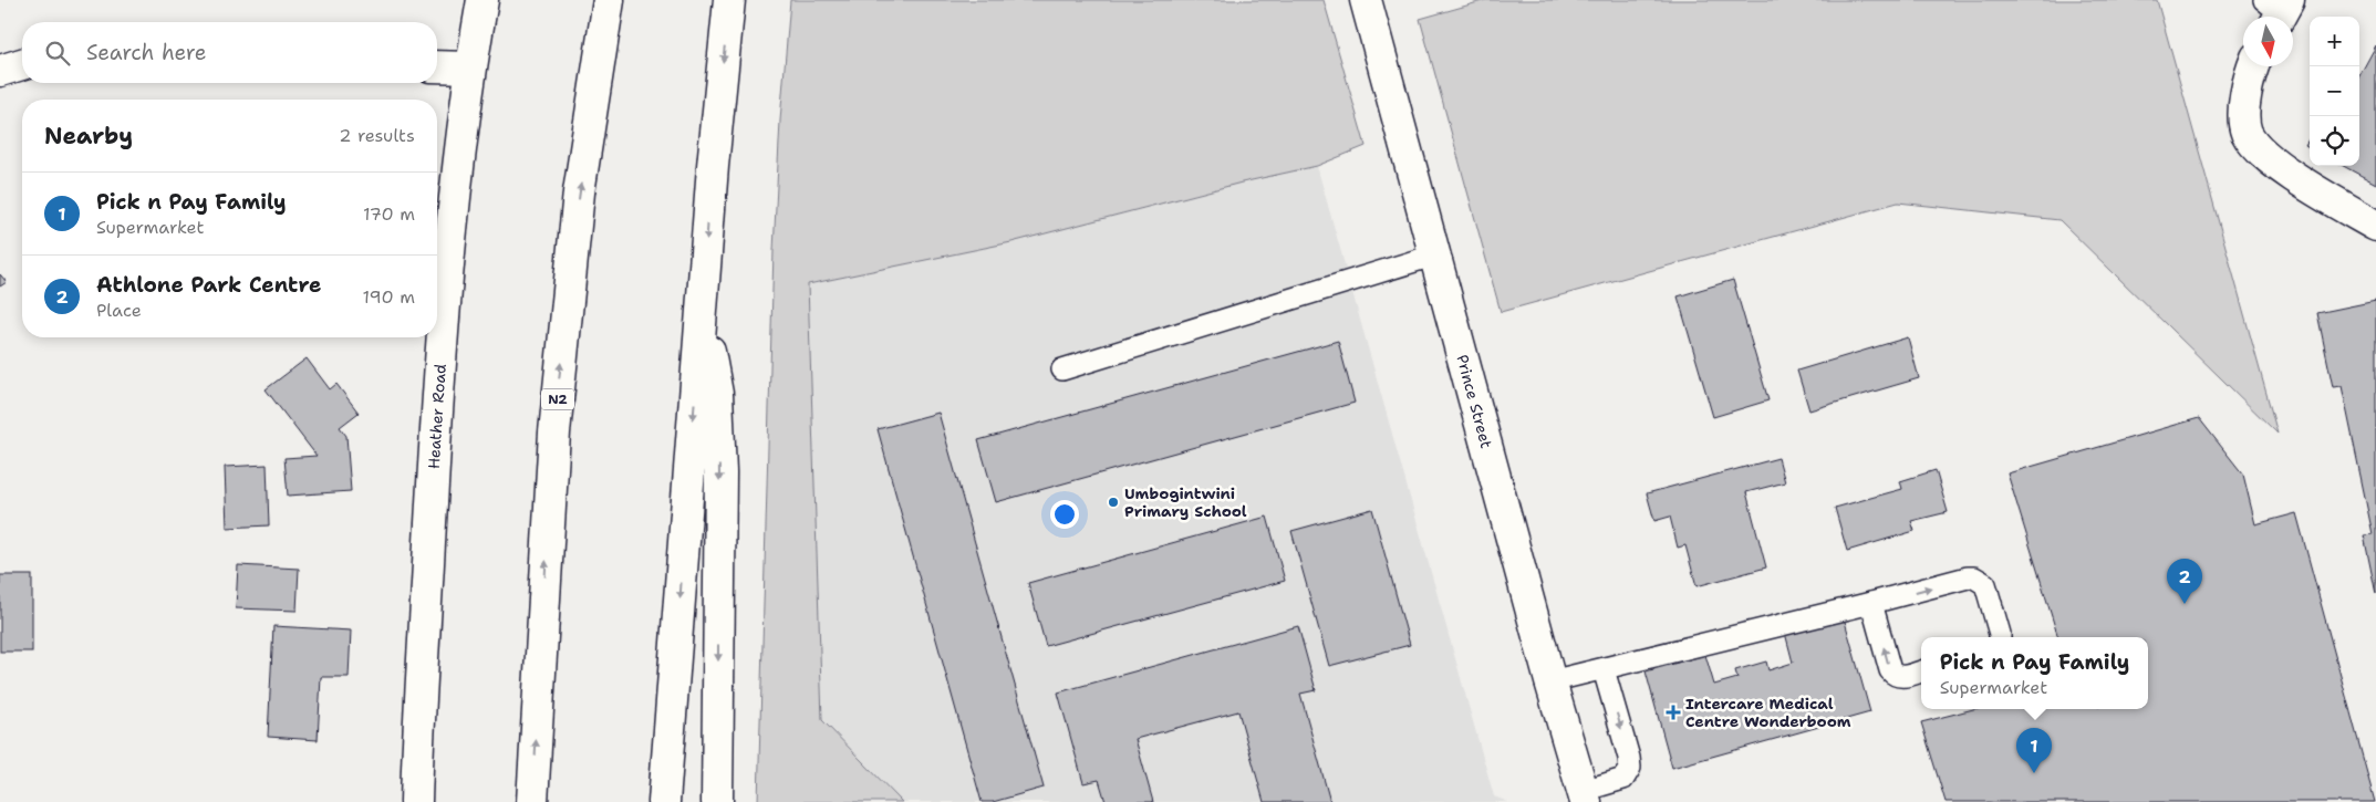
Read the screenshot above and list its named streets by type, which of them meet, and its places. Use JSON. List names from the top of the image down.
{
  "streets": {
    "main road": ["N2", "Prince Street", "Heather Road"]
  },
  "places": {
    "other": ["Umbogintwini Primary School"],
    "health": ["Intercare Medical Centre Wonderboom"]
  },
  "north": "bottom",
  "page": {
    "map_buttons": ["+", "−"],
    "search": "Search here",
    "heading": ["Nearby", "2 results"],
    "list": [
      {
        "mark": "1",
        "name": "Pick n Pay Family",
        "note": "Supermarket",
        "value": "170 m"
      },
      {
        "mark": "2",
        "name": "Athlone Park Centre",
        "note": "Place",
        "value": "190 m"
      }
    ],
    "pins": ["2", "1"],
    "popup": ["Pick n Pay Family", "Supermarket"]
  }
}
